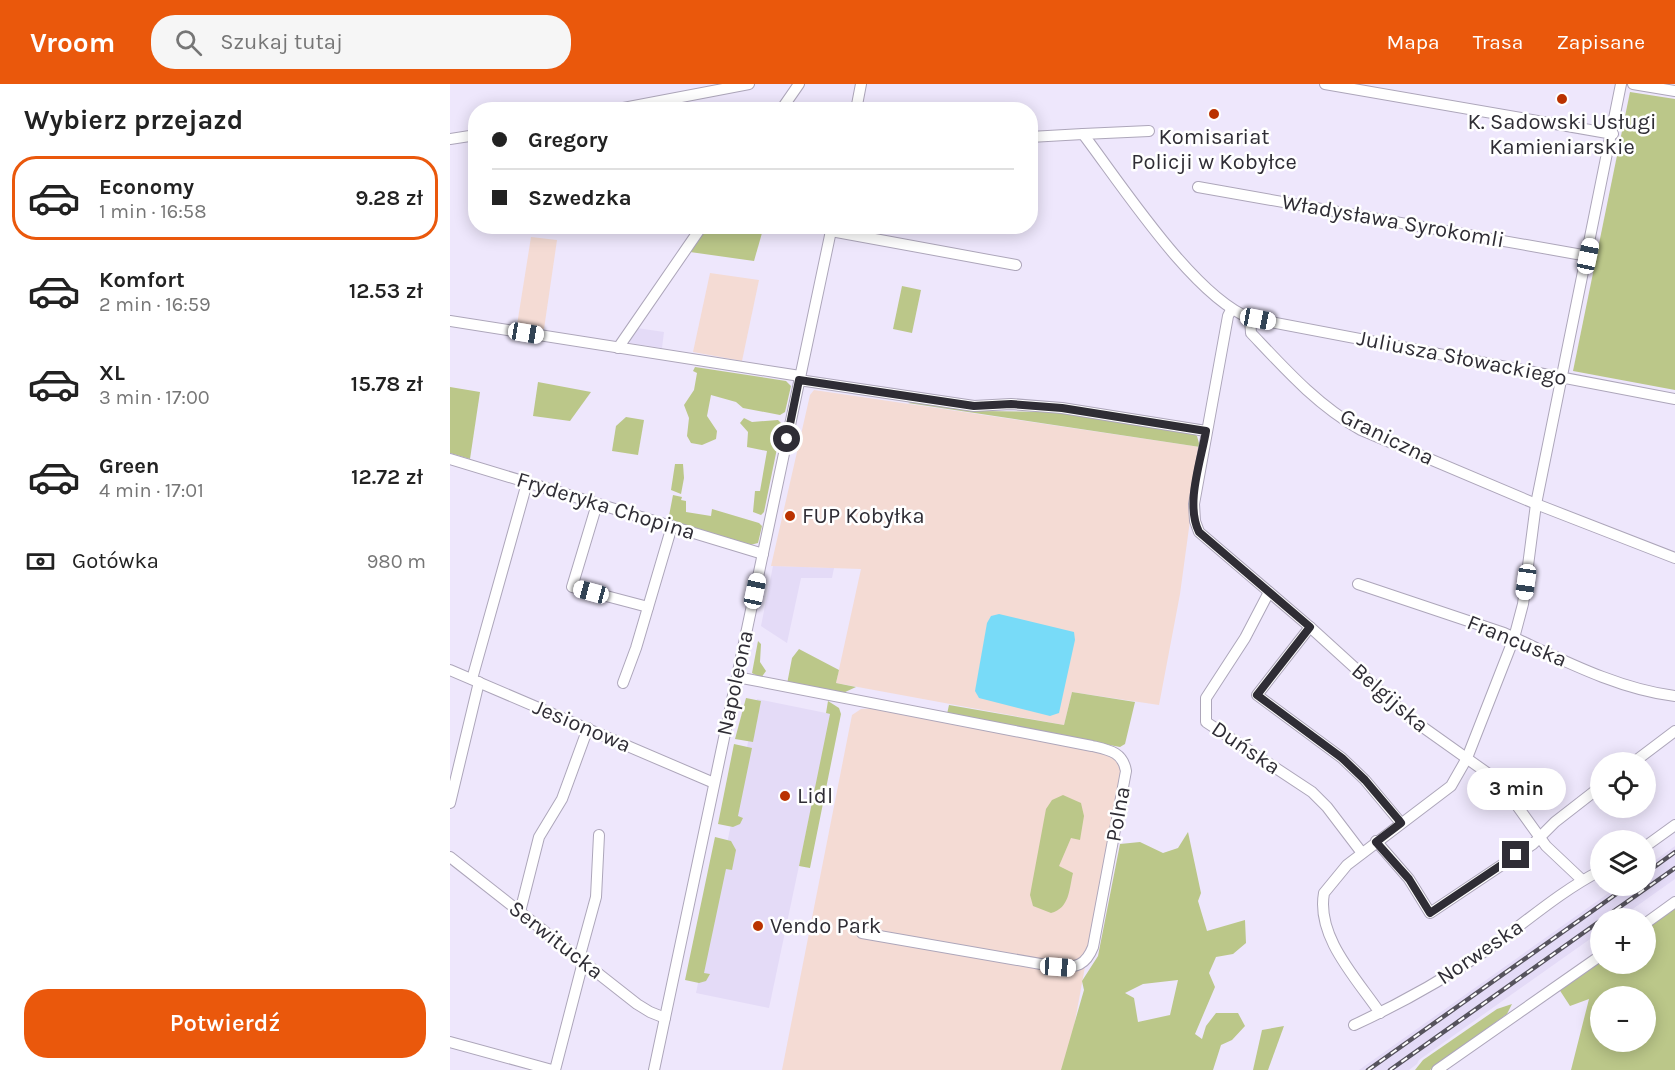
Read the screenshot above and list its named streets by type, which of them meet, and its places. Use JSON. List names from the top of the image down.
{
  "streets": {
    "street": [
      "Władysława Syrokomli",
      "Juliusza Słowackiego",
      "Graniczna",
      "Fryderyka Chopina",
      "Francuska",
      "Napoleona",
      "Belgijska",
      "Jesionowa",
      "Duńska",
      "Polna",
      "Serwitucka",
      "Norweska"
    ]
  },
  "crossings": [
    ["Juliusza Słowackiego", "Graniczna"],
    ["Fryderyka Chopina", "Napoleona"],
    ["Napoleona", "Jesionowa"],
    ["Napoleona", "Polna"],
    ["Napoleona", "Serwitucka"],
    ["Belgijska", "Duńska"],
    ["Belgijska", "Norweska"]
  ],
  "places": [
    "K. Sadowski Usługi Kamieniarskie",
    "Komisariat Policji w Kobyłce",
    "FUP Kobyłka",
    "Lidl",
    "Vendo Park"
  ],
  "page": {
    "header": "Vroom",
    "search": "Szukaj tutaj",
    "nav": ["Mapa", "Trasa", "Zapisane"],
    "heading": "Wybierz przejazd",
    "banner": ["Gregory", "Szwedzka"],
    "list": [
      {
        "name": "Economy",
        "note": "1 min · 16:58",
        "value": "9.28 zł"
      },
      {
        "name": "Komfort",
        "note": "2 min · 16:59",
        "value": "12.53 zł"
      },
      {
        "name": "XL",
        "note": "3 min · 17:00",
        "value": "15.78 zł"
      },
      {
        "name": "Green",
        "note": "4 min · 17:01",
        "value": "12.72 zł"
      }
    ],
    "pay": ["Gotówka", "980 m"],
    "map_buttons": ["+", "−"],
    "bubble": "3 min",
    "buttons": "Potwierdź"
  }
}
